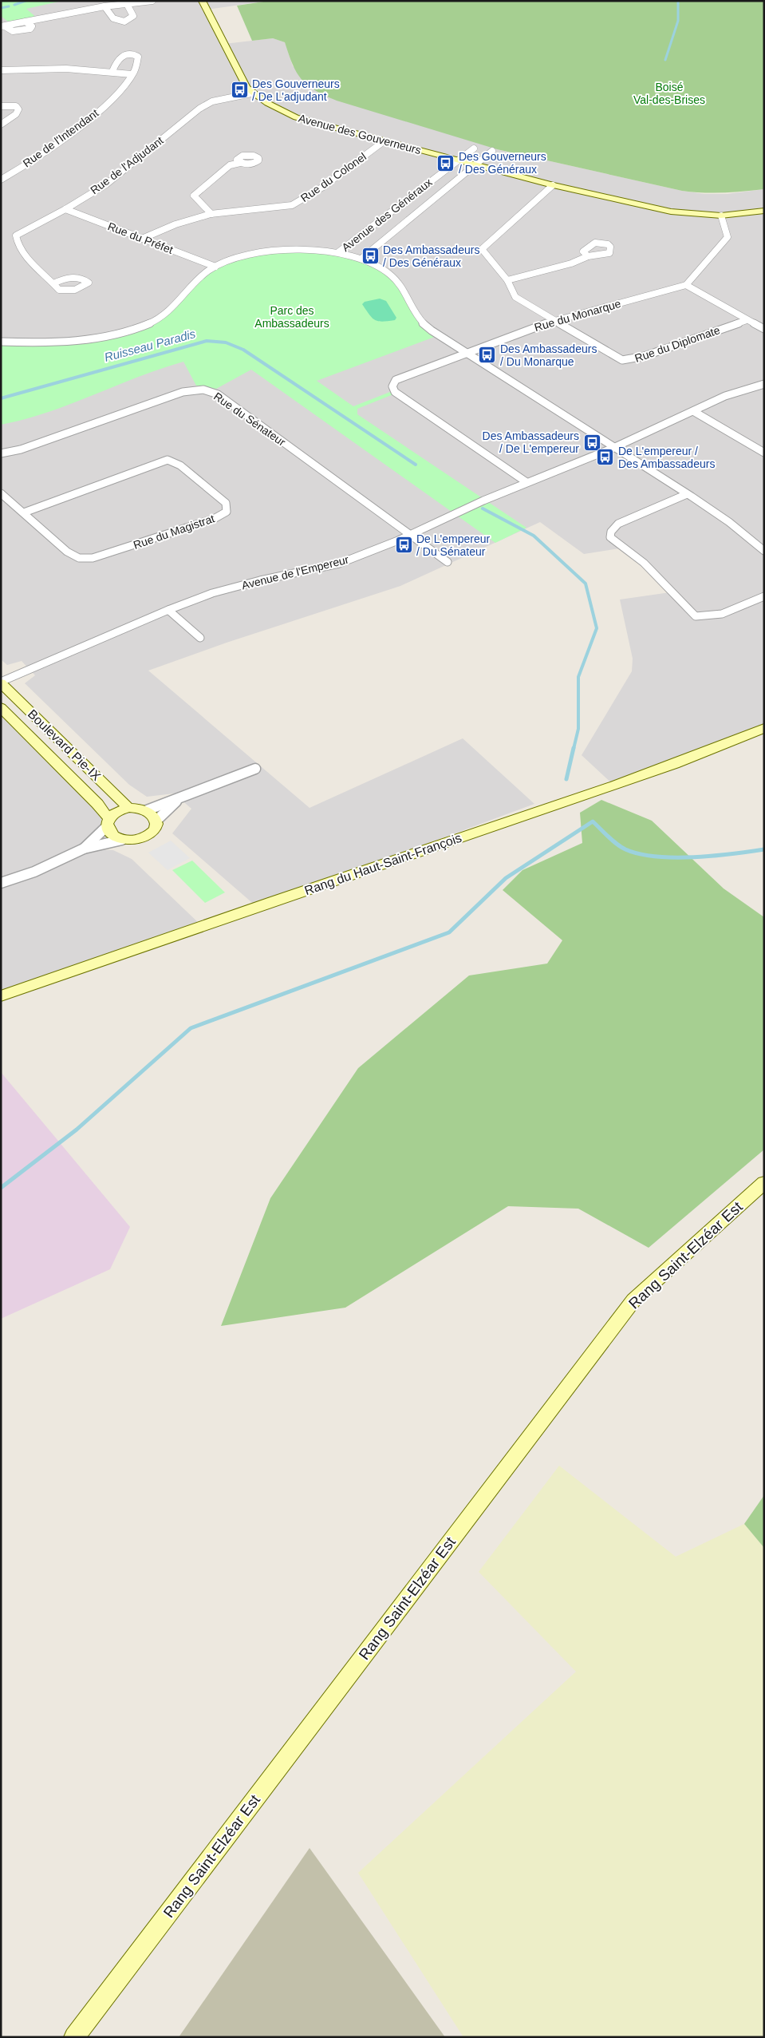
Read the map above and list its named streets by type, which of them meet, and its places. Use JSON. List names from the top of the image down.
{
  "streets": {
    "street": [
      "Avenue des Gouverneurs",
      "Rue de l'Intendant",
      "Rue de l'Adjudant",
      "Rue du Colonel",
      "Avenue des Généraux",
      "Rue du Préfet",
      "Rue du Monarque",
      "Rue du Diplomate",
      "Rue du Sénateur",
      "Rue du Magistrat",
      "Avenue de l'Empereur",
      "Boulevard Pie-IX",
      "Rang du Haut-Saint-François",
      "Rang Saint-Elzéar Est"
    ]
  },
  "crossings": [
    ["Avenue des Gouverneurs", "Rue de l'Adjudant"],
    ["Avenue des Gouverneurs", "Rue du Colonel"],
    ["Avenue des Gouverneurs", "Avenue des Généraux"],
    ["Avenue des Gouverneurs", "Rue du Diplomate"],
    ["Rue de l'Adjudant", "Rue du Préfet"],
    ["Rue du Colonel", "Rue du Préfet"],
    ["Rue du Monarque", "Rue du Diplomate"],
    ["Rue du Monarque", "Avenue de l'Empereur"],
    ["Rue du Sénateur", "Avenue de l'Empereur"],
    ["Avenue de l'Empereur", "Boulevard Pie-IX"]
  ],
  "water": ["Ruisseau Paradis"],
  "parks": ["Boisé Val-des-Brises", "Parc des Ambassadeurs"],
  "places": {
    "bus stop": [
      "Des Gouverneurs / De L'adjudant",
      "Des Gouverneurs / Des Généraux",
      "Des Ambassadeurs / Des Généraux",
      "Des Ambassadeurs / Du Monarque",
      "Des Ambassadeurs / De L'empereur",
      "De L'empereur / Des Ambassadeurs",
      "De L'empereur / Du Sénateur"
    ]
  }
}
